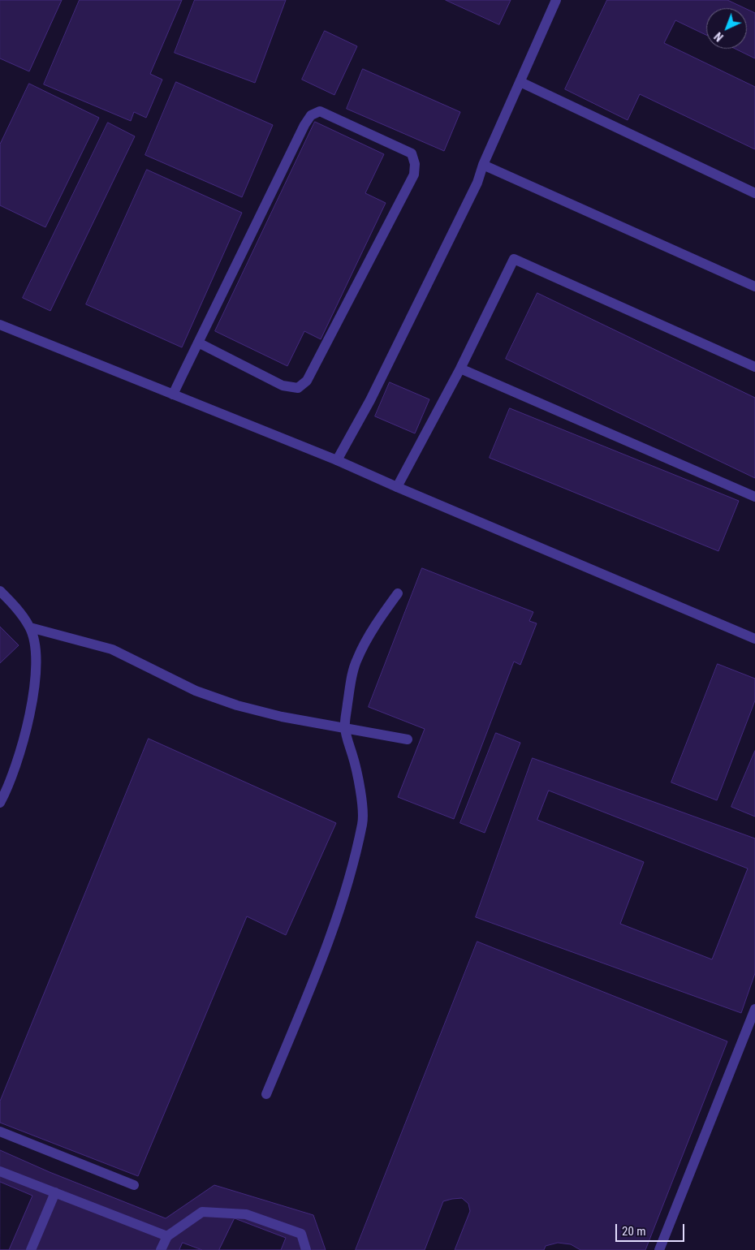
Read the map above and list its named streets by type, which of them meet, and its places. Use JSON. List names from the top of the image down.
{
  "scale_bar": "20 m",
  "north": "bottom left"
}
